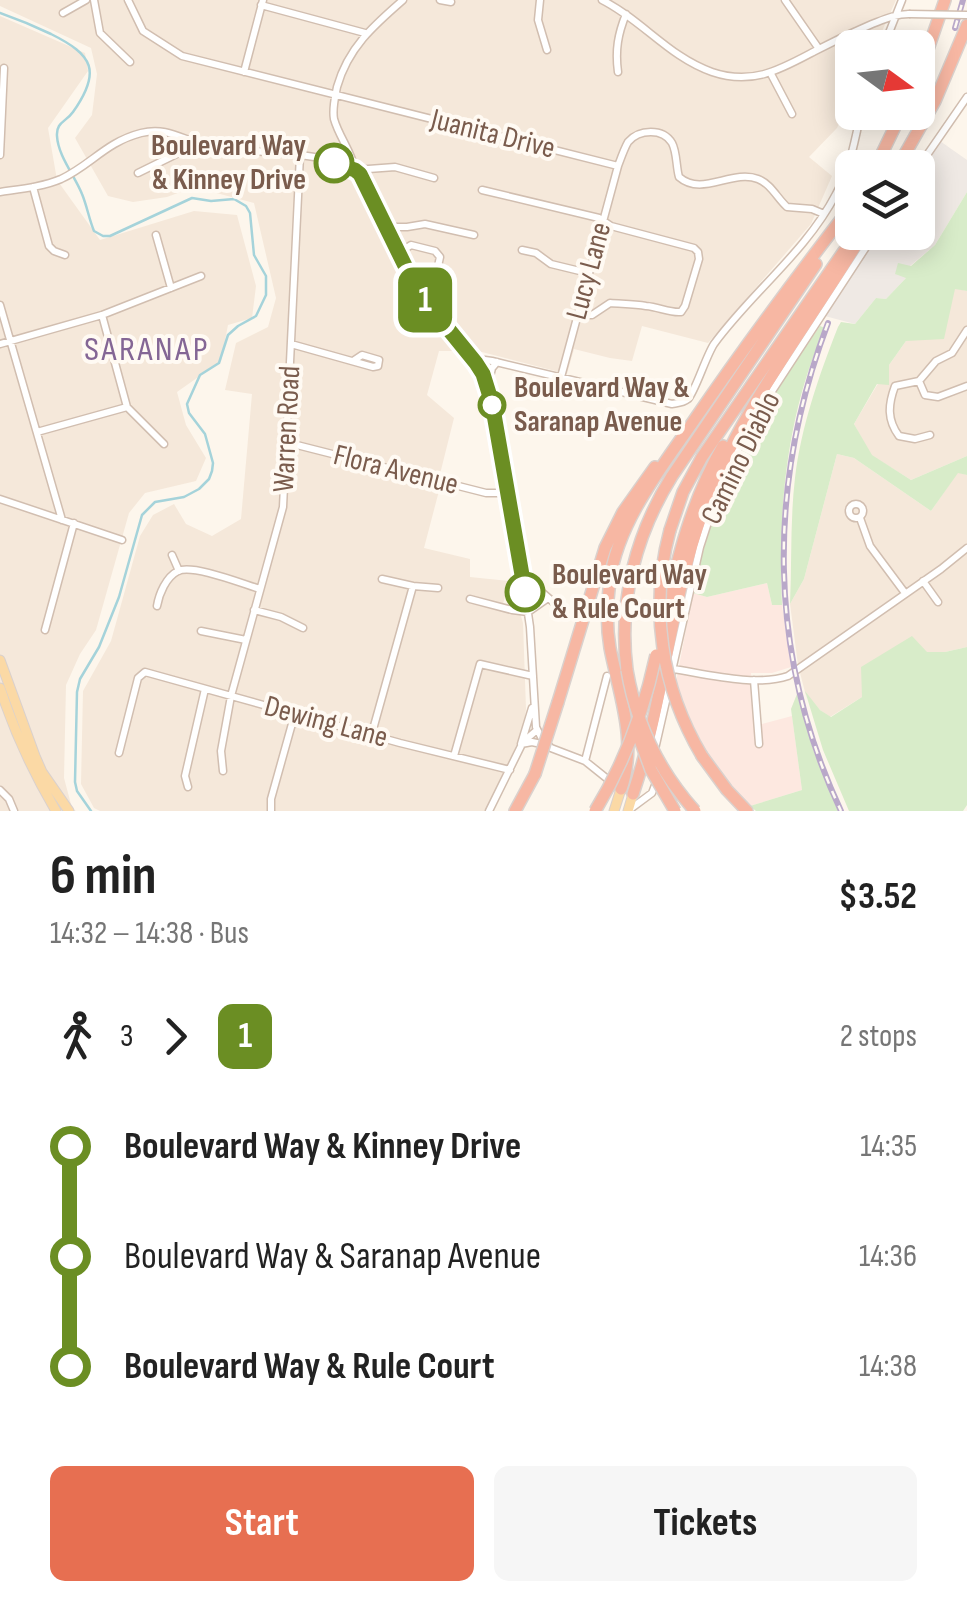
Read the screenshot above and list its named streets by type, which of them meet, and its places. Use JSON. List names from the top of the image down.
{
  "streets": {
    "street": [
      "Juanita Drive",
      "Lucy Lane",
      "Warren Road",
      "Camino Diablo",
      "Flora Avenue",
      "Dewing Lane"
    ]
  },
  "crossings": [
    ["Juanita Drive", "Lucy Lane"],
    ["Warren Road", "Flora Avenue"],
    ["Warren Road", "Dewing Lane"]
  ],
  "districts": ["SARANAP"],
  "places": ["Boulevard Way & Kinney Drive", "Boulevard Way & Saranap Avenue", "Boulevard Way & Rule Court"],
  "lines": ["bus line 1"],
  "north": "right",
  "page": {
    "on_map": "1",
    "heading": ["6 min", "14:32 – 14:38 · Bus", "$3.52"],
    "legs": ["3", "1", "2 stops"],
    "list": [
      {
        "name": "Boulevard Way & Kinney Drive",
        "value": "14:35"
      },
      {
        "name": "Boulevard Way & Saranap Avenue",
        "value": "14:36"
      },
      {
        "name": "Boulevard Way & Rule Court",
        "value": "14:38"
      }
    ],
    "buttons": ["Start", "Tickets"]
  }
}
